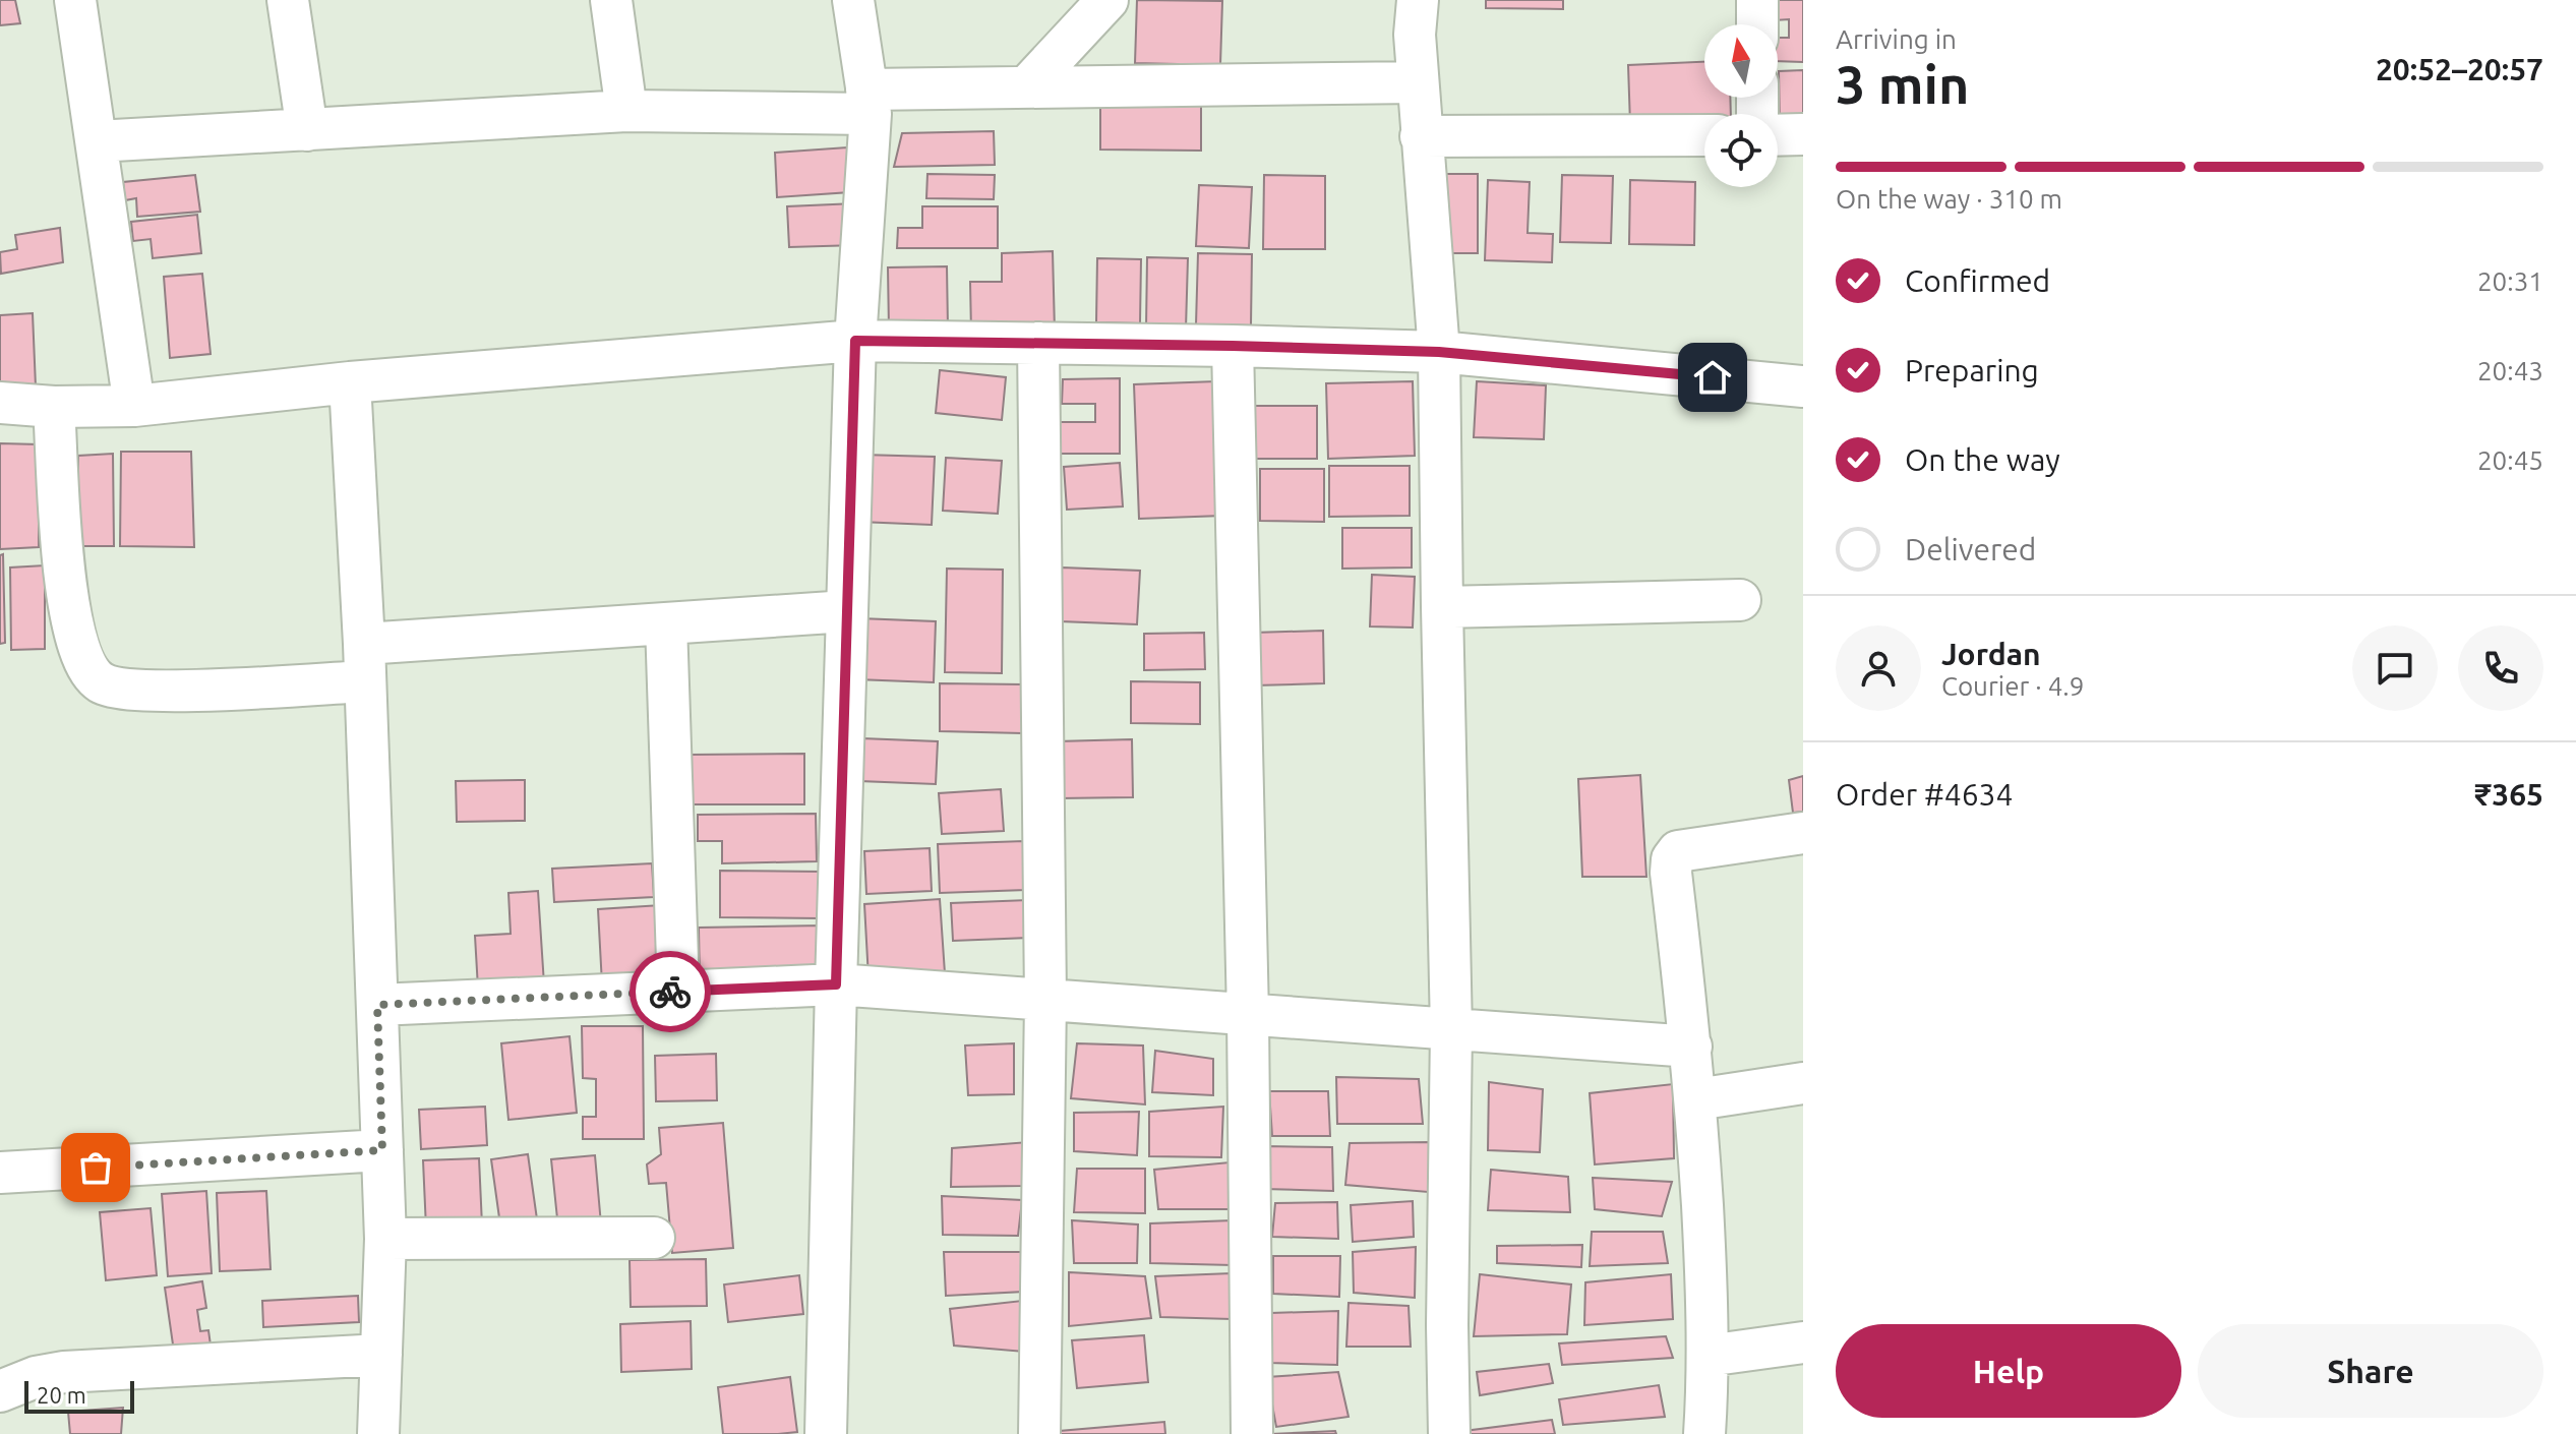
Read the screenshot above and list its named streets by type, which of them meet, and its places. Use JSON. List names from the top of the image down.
{
  "scale_bar": "20 m",
  "north": "top",
  "page": {
    "heading": ["3 min", "Arriving in", "20:52–20:57"],
    "panel": [
      "Jordan",
      "Courier · 4.9",
      "Order #4634",
      "₹365"
    ],
    "bar": "On the way · 310 m",
    "list": [
      ["Confirmed", "20:31"],
      ["Preparing", "20:43"],
      ["On the way", "20:45"],
      "Delivered"
    ],
    "buttons": ["Help", "Share"],
    "scale": "20 m"
  }
}
